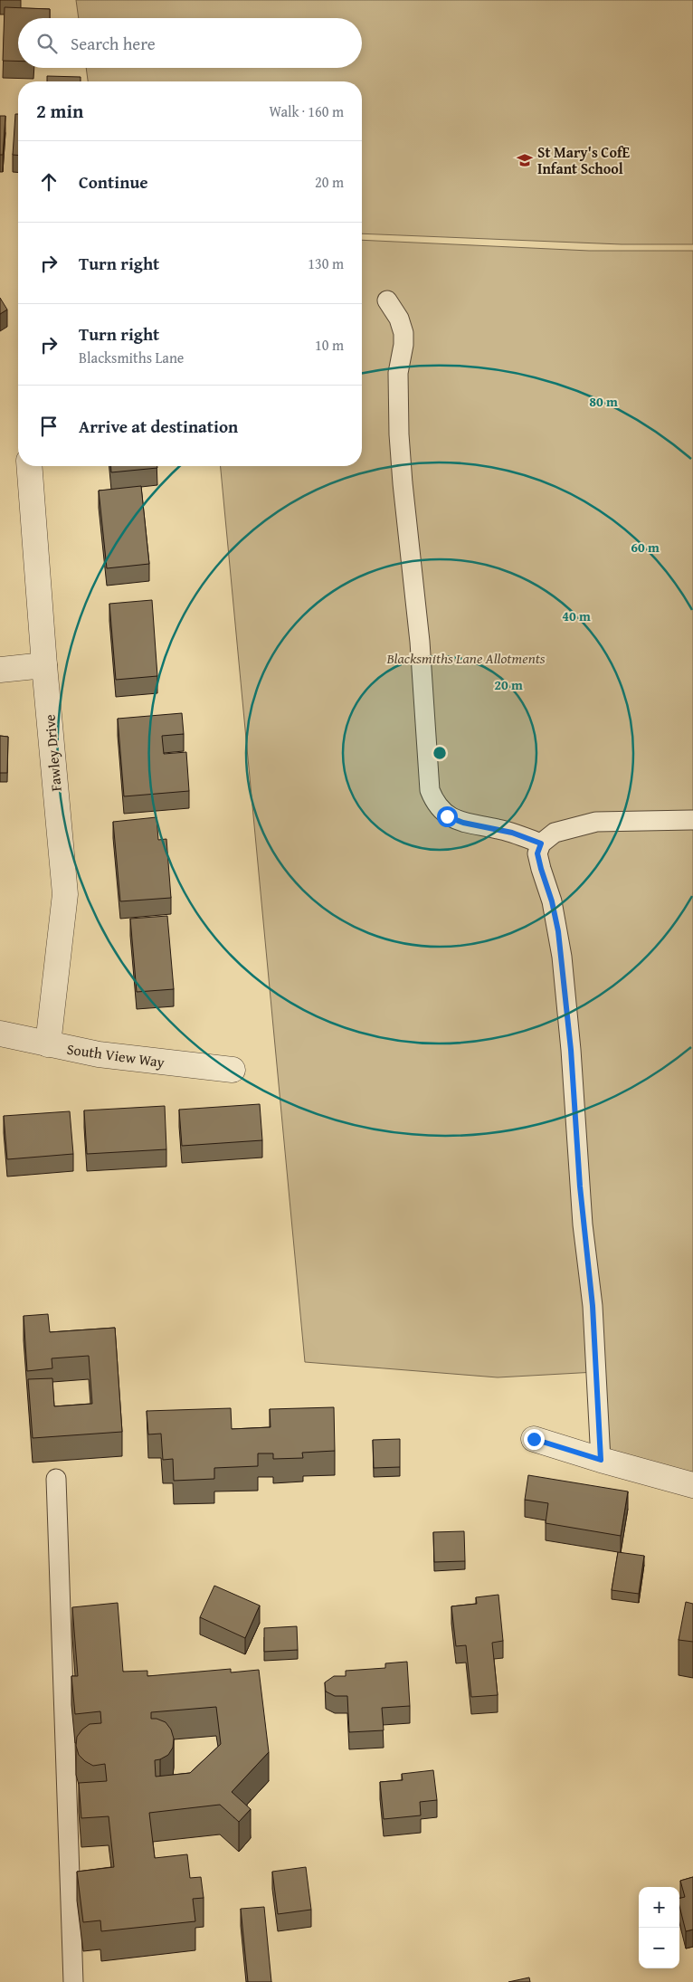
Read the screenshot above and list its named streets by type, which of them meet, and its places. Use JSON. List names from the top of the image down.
{
  "streets": {
    "street": ["Fawley Drive", "South View Way"]
  },
  "crossings": [
    ["Fawley Drive", "South View Way"]
  ],
  "parks": ["Blacksmiths Lane Allotments"],
  "places": {
    "school or university": ["St Mary's CofE Infant School"]
  },
  "page": {
    "search": "Search here",
    "heading": ["2 min", "Walk · 160 m"],
    "list": [
      ["Continue", "20 m"],
      ["Turn right", "130 m"],
      ["Turn right", "Blacksmiths Lane", "10 m"],
      "Arrive at destination"
    ],
    "map_buttons": ["+", "−"]
  },
  "rings": [
    "80 m",
    "60 m",
    "40 m",
    "20 m"
  ]
}
